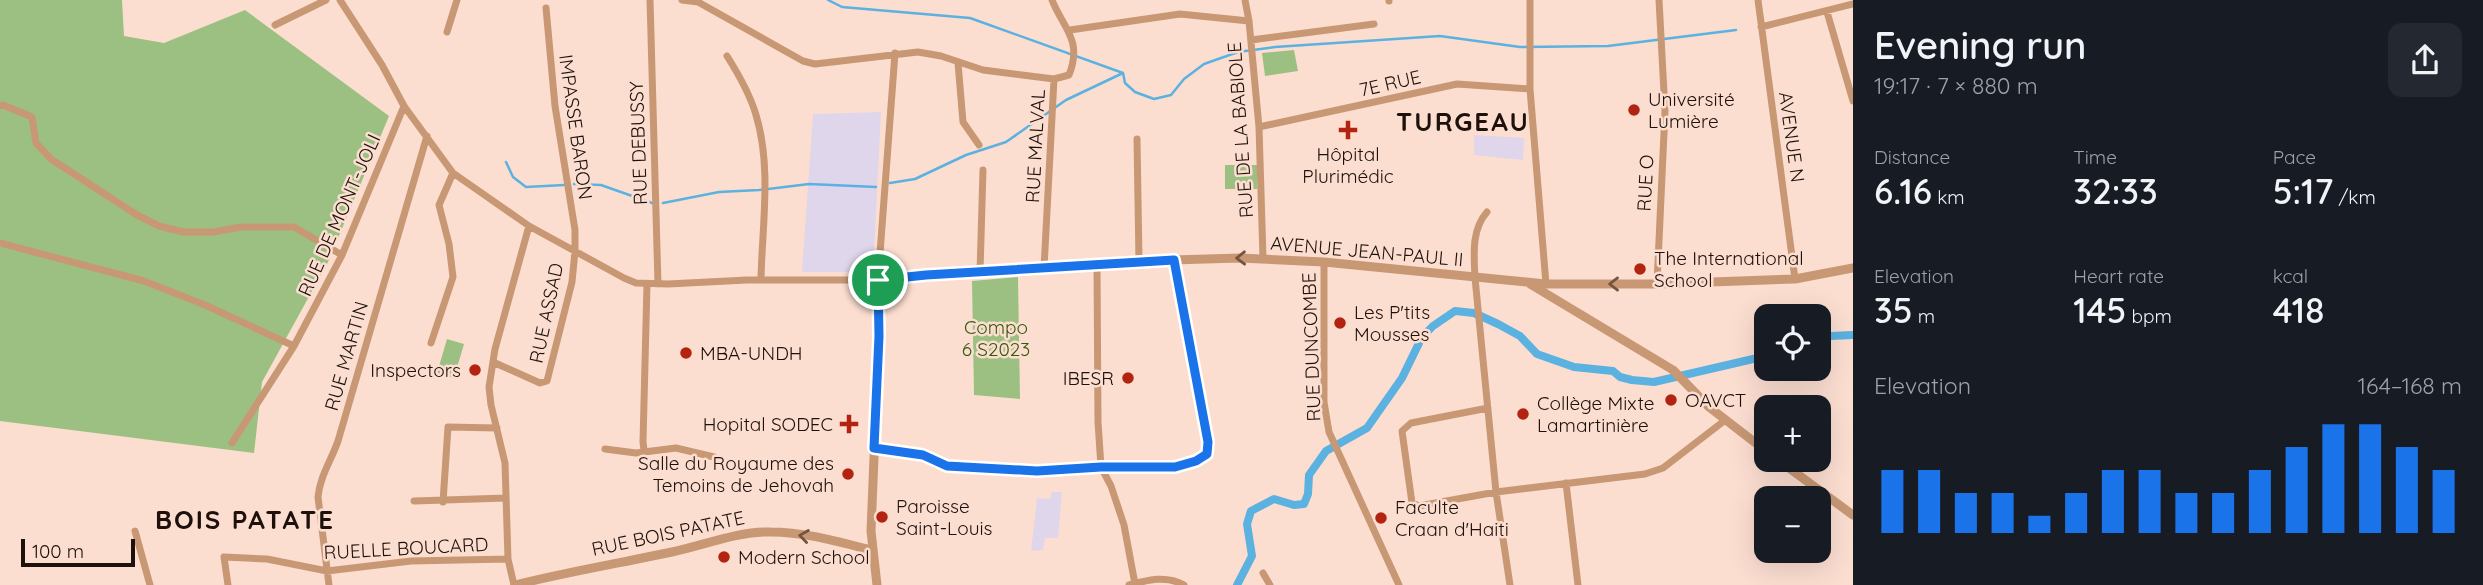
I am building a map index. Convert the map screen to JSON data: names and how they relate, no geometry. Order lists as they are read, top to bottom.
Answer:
{
  "streets": {
    "street": [
      "7E RUE",
      "IMPASSE BARON",
      "RUE DE LA BABIOLE",
      "AVENUE N",
      "RUE DEBUSSY",
      "RUE MALVAL",
      "RUE O",
      "RUE DE MONT-JOLI",
      "AVENUE JEAN-PAUL II",
      "RUE ASSAD",
      "RUE DUNCOMBE",
      "RUE MARTIN",
      "RUE BOIS PATATE",
      "RUELLE BOUCARD"
    ]
  },
  "crossings": [
    ["7E RUE", "RUE DE LA BABIOLE"],
    ["IMPASSE BARON", "RUE ASSAD"],
    ["RUE DE LA BABIOLE", "AVENUE JEAN-PAUL II"],
    ["RUE MALVAL", "AVENUE JEAN-PAUL II"],
    ["AVENUE JEAN-PAUL II", "RUE DUNCOMBE"],
    ["RUE MARTIN", "RUELLE BOUCARD"]
  ],
  "one_way": ["RUE BOIS PATATE"],
  "districts": ["TURGEAU", "BOIS PATATE"],
  "parks": ["Compo 6 S2023"],
  "places": {
    "other": [
      "Université Lumière",
      "The International School",
      "Les P'tits Mousses",
      "MBA-UNDH",
      "Inspectors",
      "IBESR",
      "OAVCT",
      "Collège Mixte Lamartinière",
      "Salle du Royaume des Temoins de Jehovah",
      "Paroisse Saint-Louis",
      "Faculte Craan d'Haiti",
      "Modern School"
    ],
    "health": ["Hôpital Plurimédic", "Hopital SODEC"]
  },
  "scale_bar": "100 m",
  "page": {
    "heading": ["Evening run", "19:17 · 7 × 880 m"],
    "stats": [
      ["Distance", "6.16 km"],
      ["Time", "32:33"],
      ["Pace", "5:17 /km"],
      ["Elevation", "35 m"],
      ["Heart rate", "145 bpm"],
      ["kcal", "418"]
    ],
    "map_buttons": ["+", "−"],
    "chart": ["Elevation", "164–168 m"],
    "scale": "100 m"
  }
}
